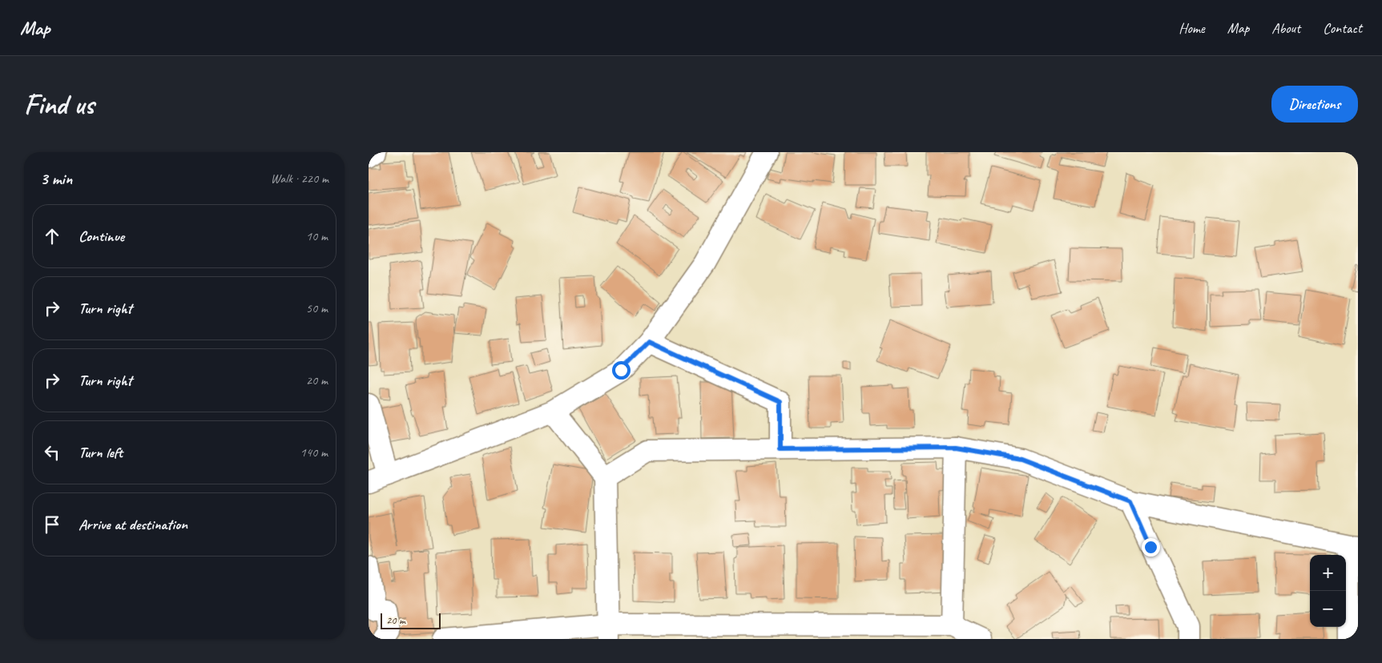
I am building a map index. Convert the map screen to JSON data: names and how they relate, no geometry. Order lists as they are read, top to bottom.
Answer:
{
  "scale_bar": "20 m",
  "page": {
    "header": "Map",
    "nav": [
      "Home",
      "Map",
      "About",
      "Contact"
    ],
    "buttons": "Directions",
    "title": "Find us",
    "heading": ["3 min", "Walk · 220 m"],
    "list": [
      ["Continue", "10 m"],
      ["Turn right", "50 m"],
      ["Turn right", "20 m"],
      ["Turn left", "140 m"],
      "Arrive at destination"
    ],
    "map_buttons": ["+", "−"],
    "scale": "20 m"
  }
}
